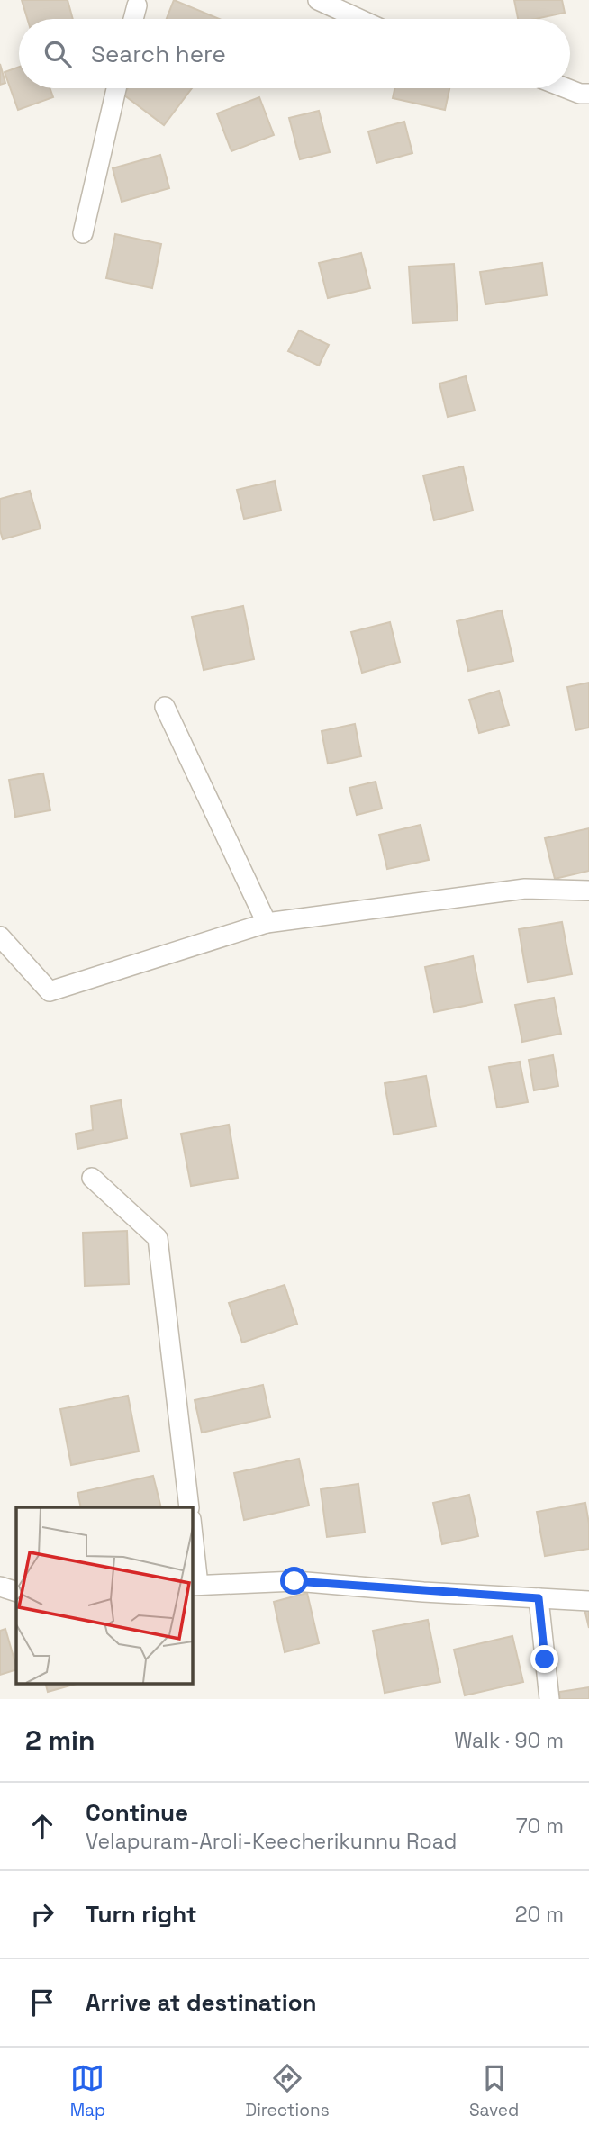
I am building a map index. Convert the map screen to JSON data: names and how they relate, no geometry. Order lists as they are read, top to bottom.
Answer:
{
  "page": {
    "search": "Search here",
    "heading": ["2 min", "Walk · 90 m"],
    "list": [
      ["Continue", "Velapuram-Aroli-Keecherikunnu Road", "70 m"],
      ["Turn right", "20 m"],
      "Arrive at destination"
    ],
    "nav": ["Map", "Directions", "Saved"]
  }
}
